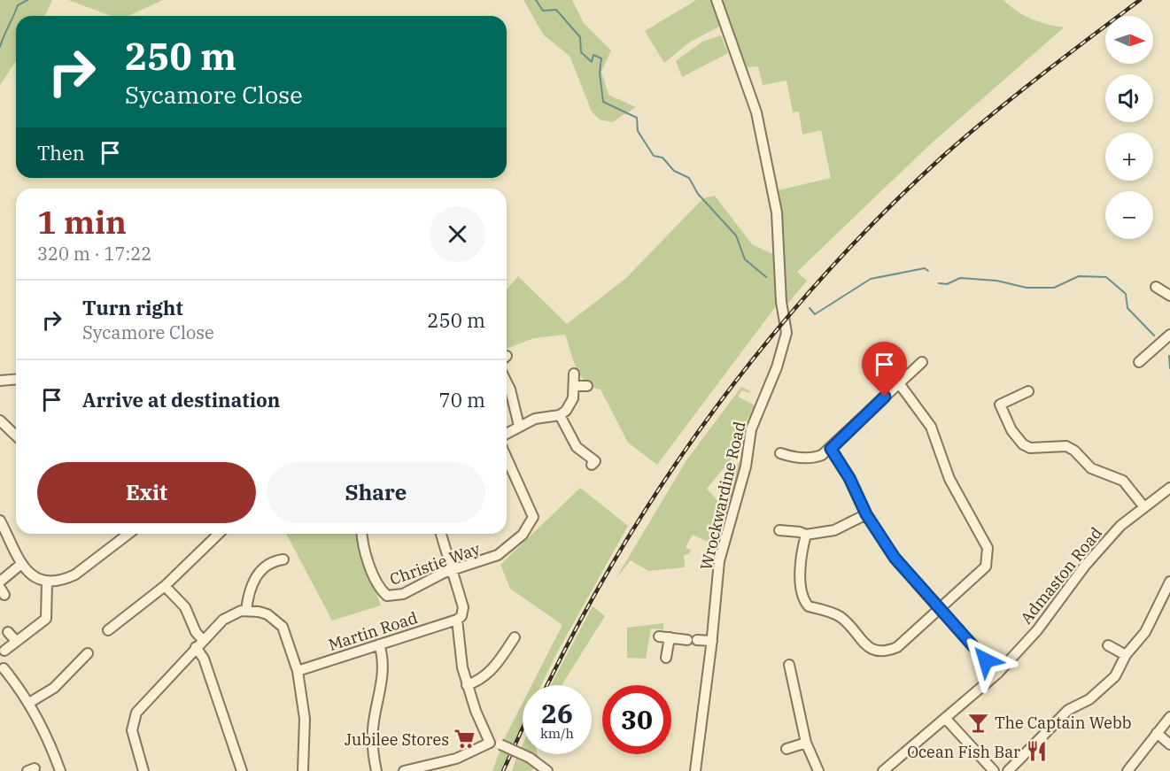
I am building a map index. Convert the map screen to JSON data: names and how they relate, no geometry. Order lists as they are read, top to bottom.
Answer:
{
  "streets": {
    "street": [
      "Wrockwardine Road",
      "Christie Way",
      "Admaston Road",
      "Martin Road"
    ]
  },
  "places": {
    "bar": ["The Captain Webb"],
    "supermarket": ["Jubilee Stores"],
    "restaurant": ["Ocean Fish Bar"]
  },
  "north": "right",
  "page": {
    "map_buttons": ["+", "−"],
    "turn": ["250 m", "Sycamore Close"],
    "then": "Then",
    "heading": ["1 min", "320 m · 17:22"],
    "list": [
      {
        "name": "Turn right",
        "note": "Sycamore Close",
        "value": "250 m"
      },
      {
        "name": "Arrive at destination",
        "value": "70 m"
      }
    ],
    "buttons": ["Exit", "Share"],
    "speed": "26 km/h",
    "limit": "30"
  }
}
